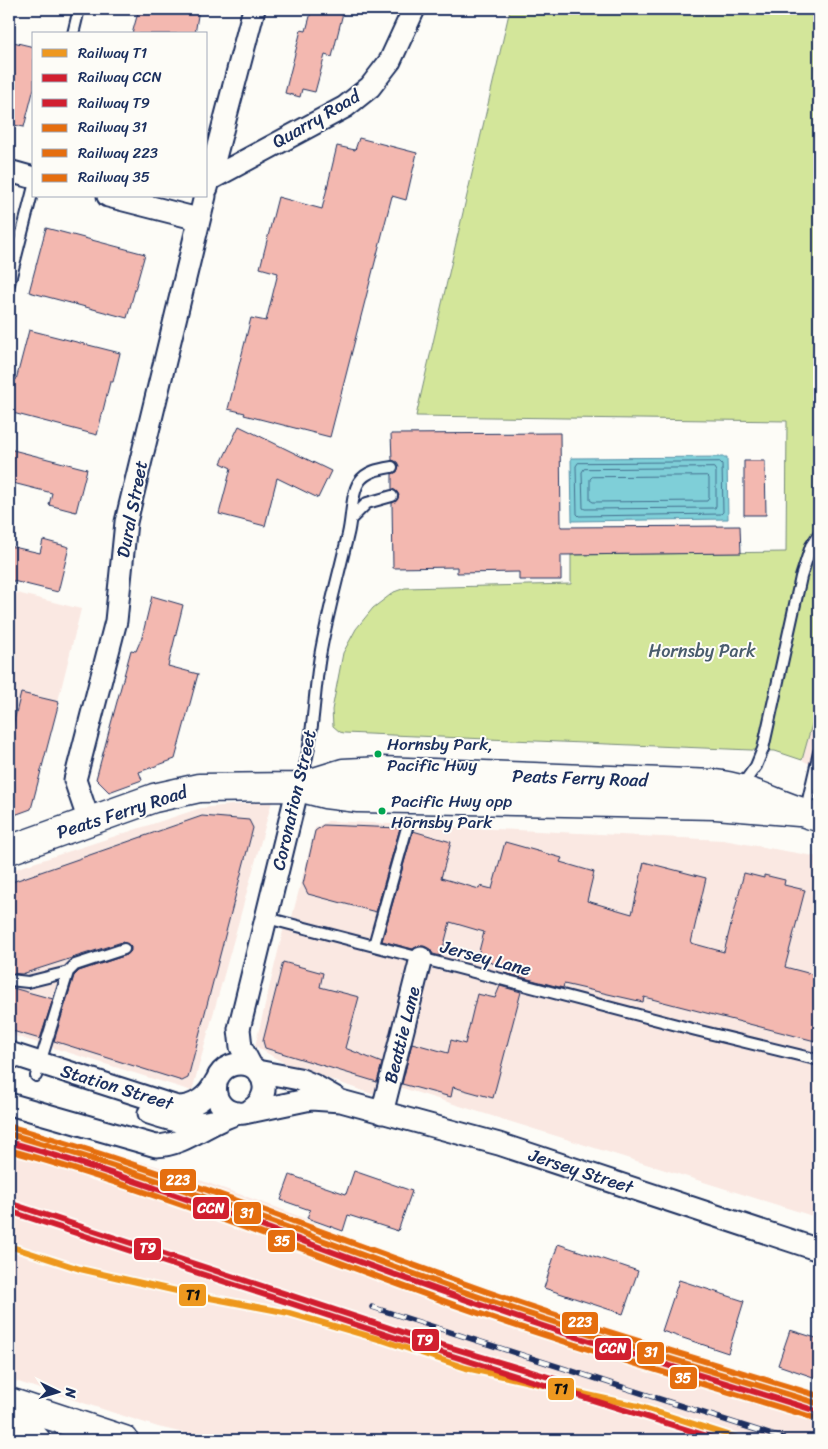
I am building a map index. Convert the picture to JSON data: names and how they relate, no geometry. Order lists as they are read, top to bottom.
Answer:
{
  "streets": {
    "main road": ["Peats Ferry Road"],
    "street": [
      "Quarry Road",
      "Dural Street",
      "Coronation Street",
      "Beattie Lane",
      "Station Street",
      "Jersey Street"
    ],
    "lane": ["Jersey Lane"]
  },
  "crossings": [
    ["Dural Street", "Peats Ferry Road"],
    ["Peats Ferry Road", "Coronation Street"],
    ["Coronation Street", "Jersey Lane"],
    ["Coronation Street", "Station Street"],
    ["Coronation Street", "Jersey Street"],
    ["Jersey Lane", "Beattie Lane"],
    ["Beattie Lane", "Jersey Street"],
    ["Station Street", "Jersey Street"]
  ],
  "parks": ["Hornsby Park"],
  "places": ["Hornsby Park, Pacific Hwy", "Pacific Hwy opp Hornsby Park"],
  "lines": [
    "rail line 223",
    "rail line 31",
    "rail line CCN",
    "rail line 35",
    "rail line T9",
    "rail line T1"
  ],
  "legend": [
    "Railway T1",
    "Railway CCN",
    "Railway T9",
    "Railway 31",
    "Railway 223",
    "Railway 35"
  ],
  "north": "right"
}
